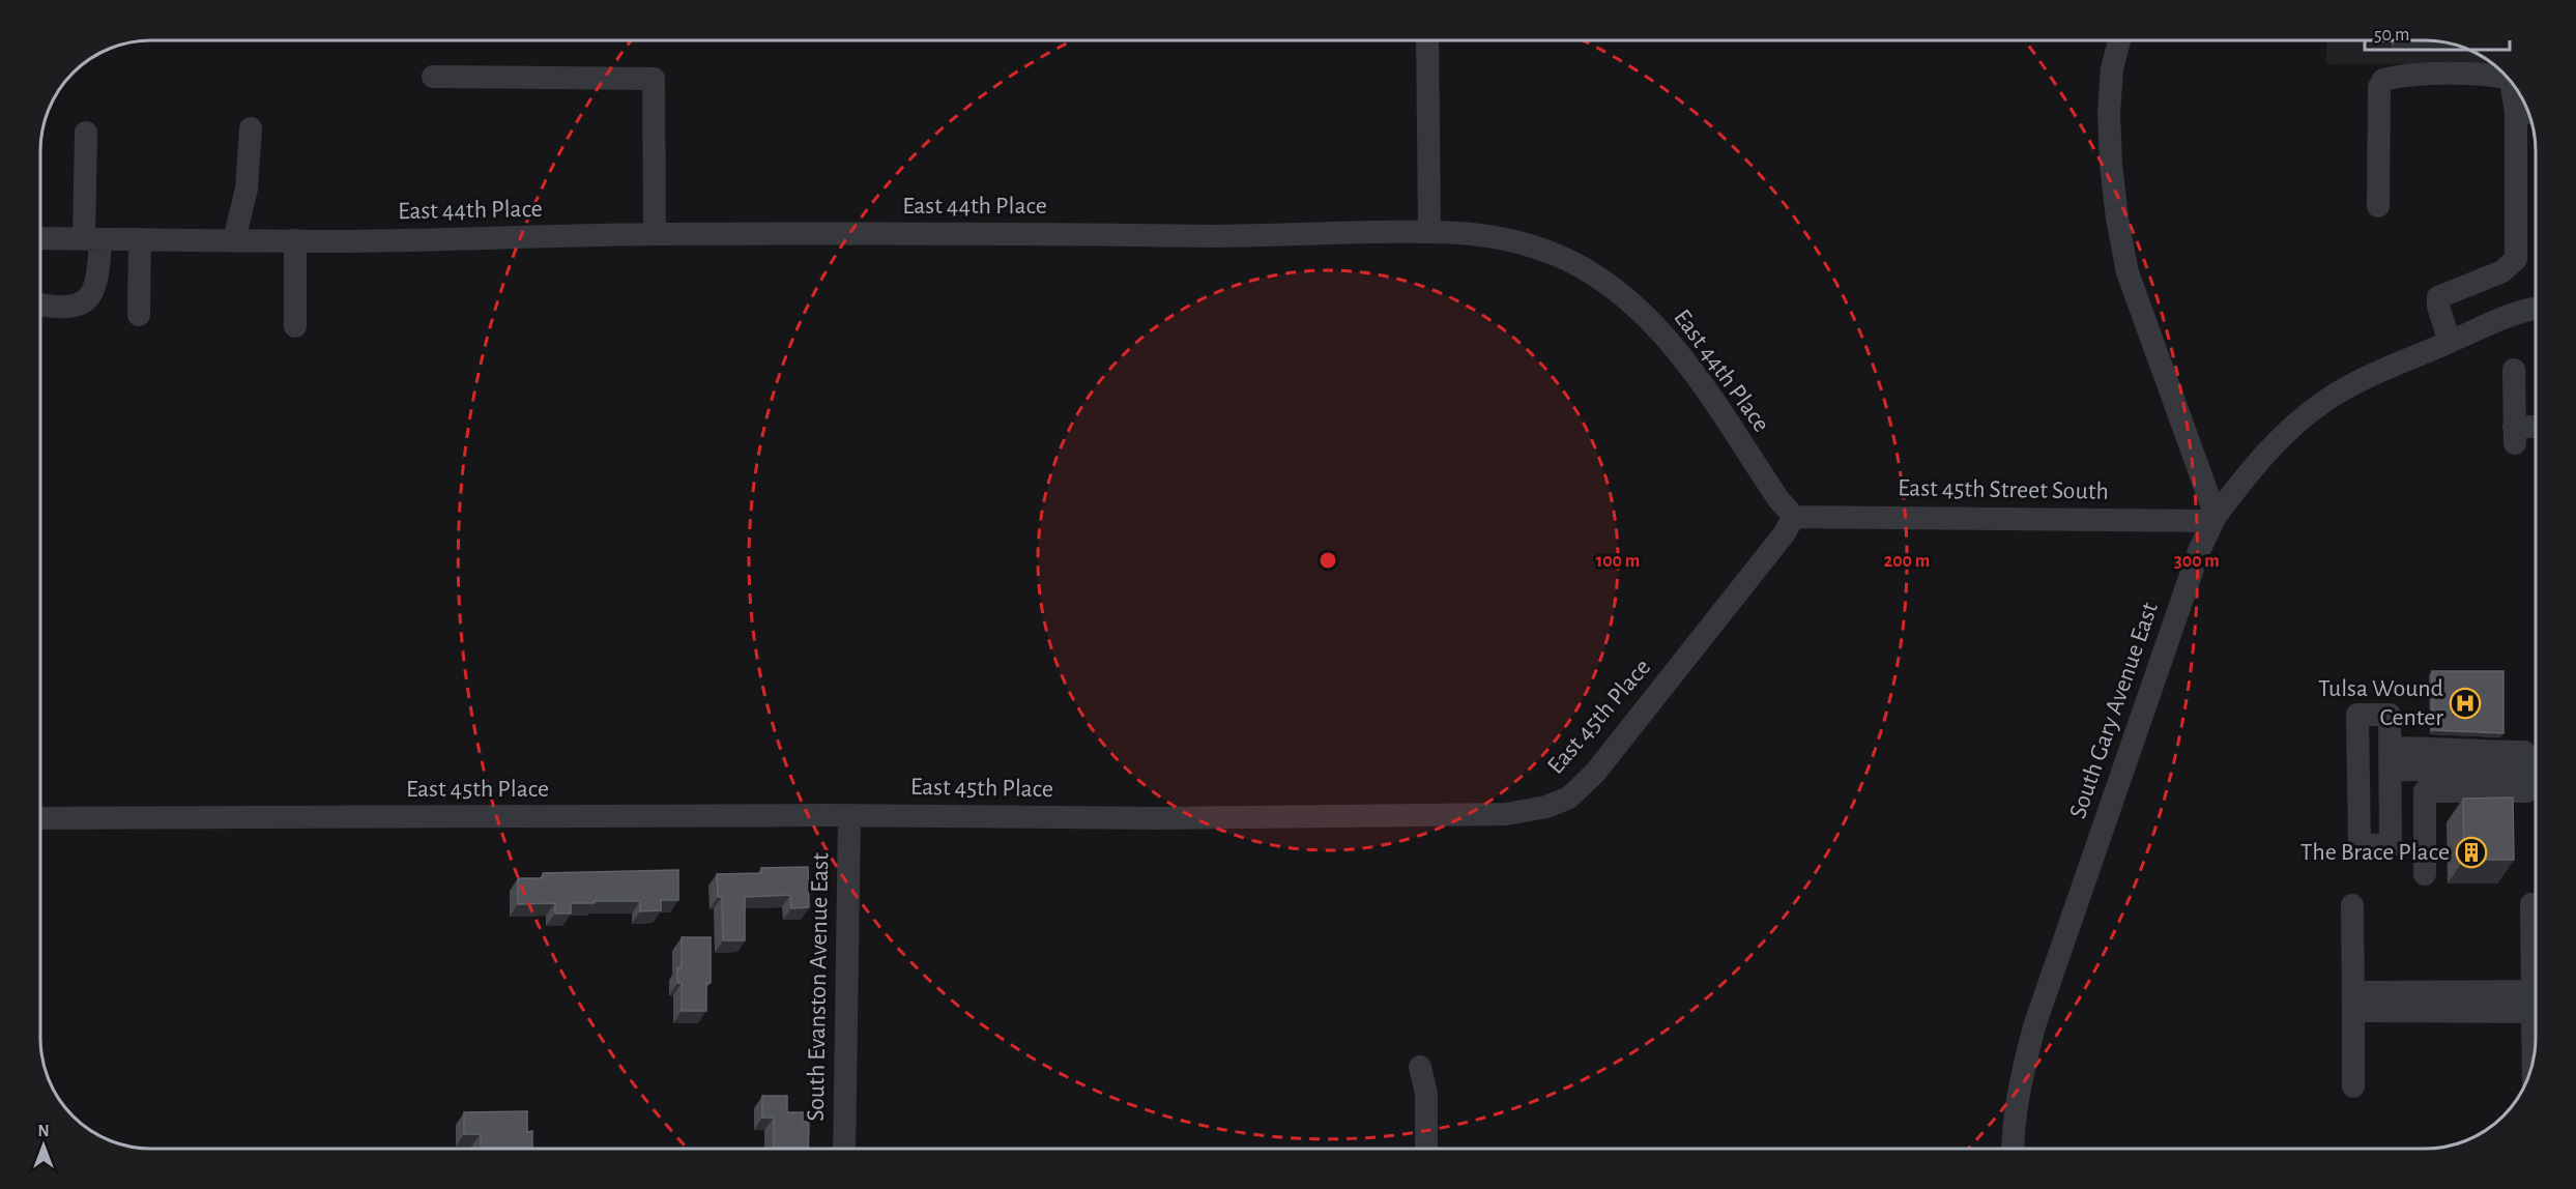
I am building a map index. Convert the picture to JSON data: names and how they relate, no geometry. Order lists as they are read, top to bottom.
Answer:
{
  "streets": {
    "street": [
      "East 44th Place",
      "East 45th Street South",
      "South Gary Avenue East",
      "East 45th Place",
      "South Evanston Avenue East"
    ]
  },
  "crossings": [
    ["East 44th Place", "East 45th Street South"],
    ["East 44th Place", "East 45th Place"],
    ["East 45th Street South", "South Gary Avenue East"],
    ["East 45th Street South", "East 45th Place"],
    ["East 45th Place", "South Evanston Avenue East"]
  ],
  "places": {
    "hospital": ["Tulsa Wound Center"],
    "building": ["The Brace Place"]
  },
  "scale_bar": "50 m",
  "north": "top",
  "rings": ["100 m", "200 m", "300 m"]
}
